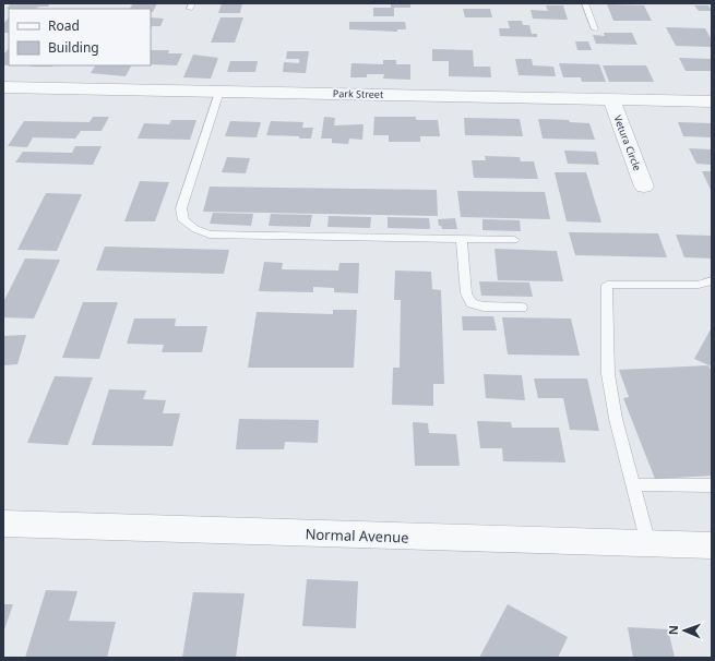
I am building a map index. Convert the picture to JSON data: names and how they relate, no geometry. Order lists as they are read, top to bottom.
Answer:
{
  "streets": {
    "street": ["Park Street", "Vetura Circle", "Normal Avenue"]
  },
  "crossings": [
    ["Park Street", "Vetura Circle"]
  ],
  "legend": ["Road", "Building"],
  "north": "left"
}
